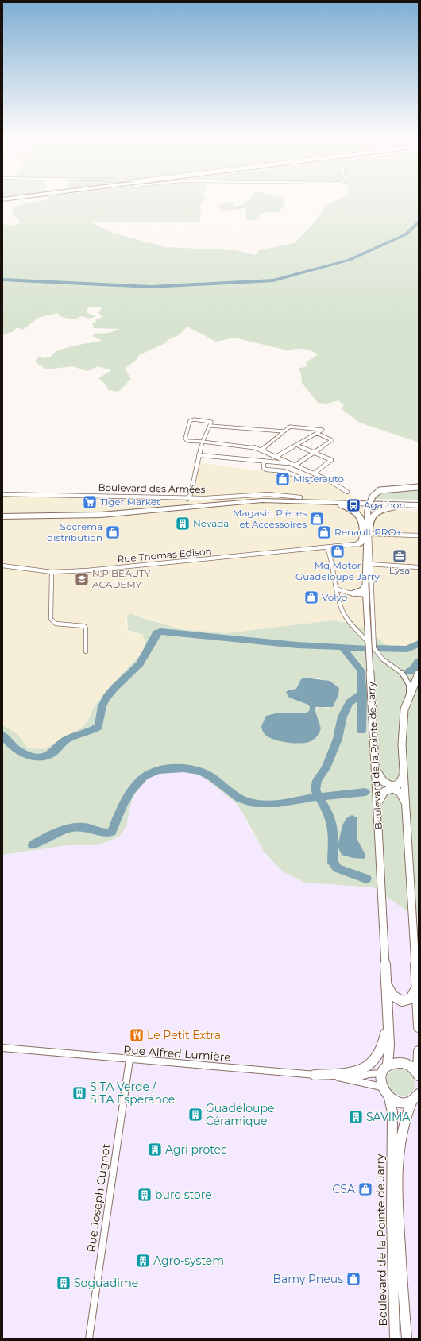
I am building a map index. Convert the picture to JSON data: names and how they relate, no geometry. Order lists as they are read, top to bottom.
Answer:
{
  "streets": {
    "main road": ["Boulevard de la Pointe de Jarry"],
    "street": [
      "Boulevard des Armées",
      "Rue Thomas Edison",
      "Rue Alfred Lumière",
      "Rue Joseph Cugnot"
    ]
  },
  "crossings": [
    ["Rue Alfred Lumière", "Rue Joseph Cugnot"]
  ],
  "places": {
    "shop": [
      "Misterauto",
      "Magasin Pièces et Accessoires",
      "Socrema distribution",
      "Renault PRO+",
      "Mg Motor Guadeloupe Jarry",
      "Volvo",
      "CSA",
      "Bamy Pneus"
    ],
    "supermarket": ["Tiger Market"],
    "bus stop": ["Agathon"],
    "building": [
      "Nevada",
      "SITA Verde / SITA Esperance",
      "Guadeloupe Céramique",
      "SAVIMA",
      "Agri protec",
      "buro store",
      "Agro-system",
      "Soguadime"
    ],
    "office": ["Lysa"],
    "school or university": ["N.P BEAUTY ACADEMY"],
    "restaurant": ["Le Petit Extra"]
  }
}
